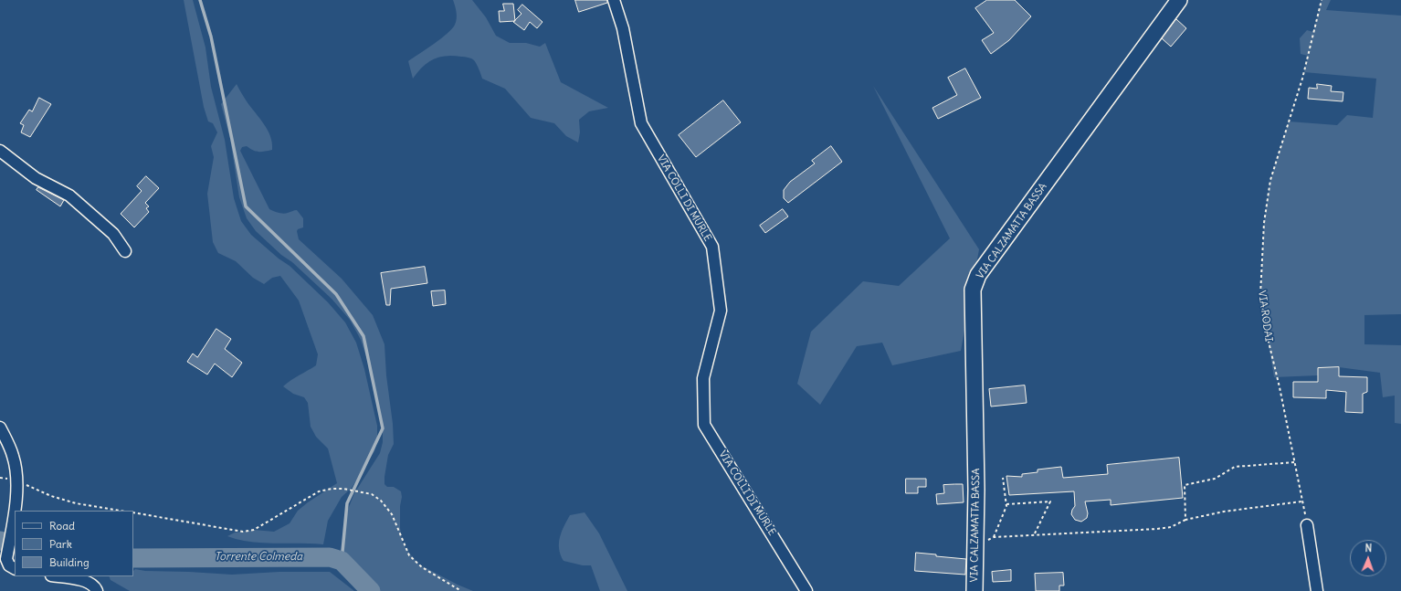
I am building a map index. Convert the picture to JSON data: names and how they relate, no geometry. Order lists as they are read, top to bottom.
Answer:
{
  "streets": {
    "street": ["VIA COLLI DI MURLE", "VIA CALZAMATTA BASSA"],
    "path": ["VIA RODAI"]
  },
  "water": ["Torrente Colmeda"],
  "legend": ["Road", "Park", "Building"],
  "north": "top"
}
